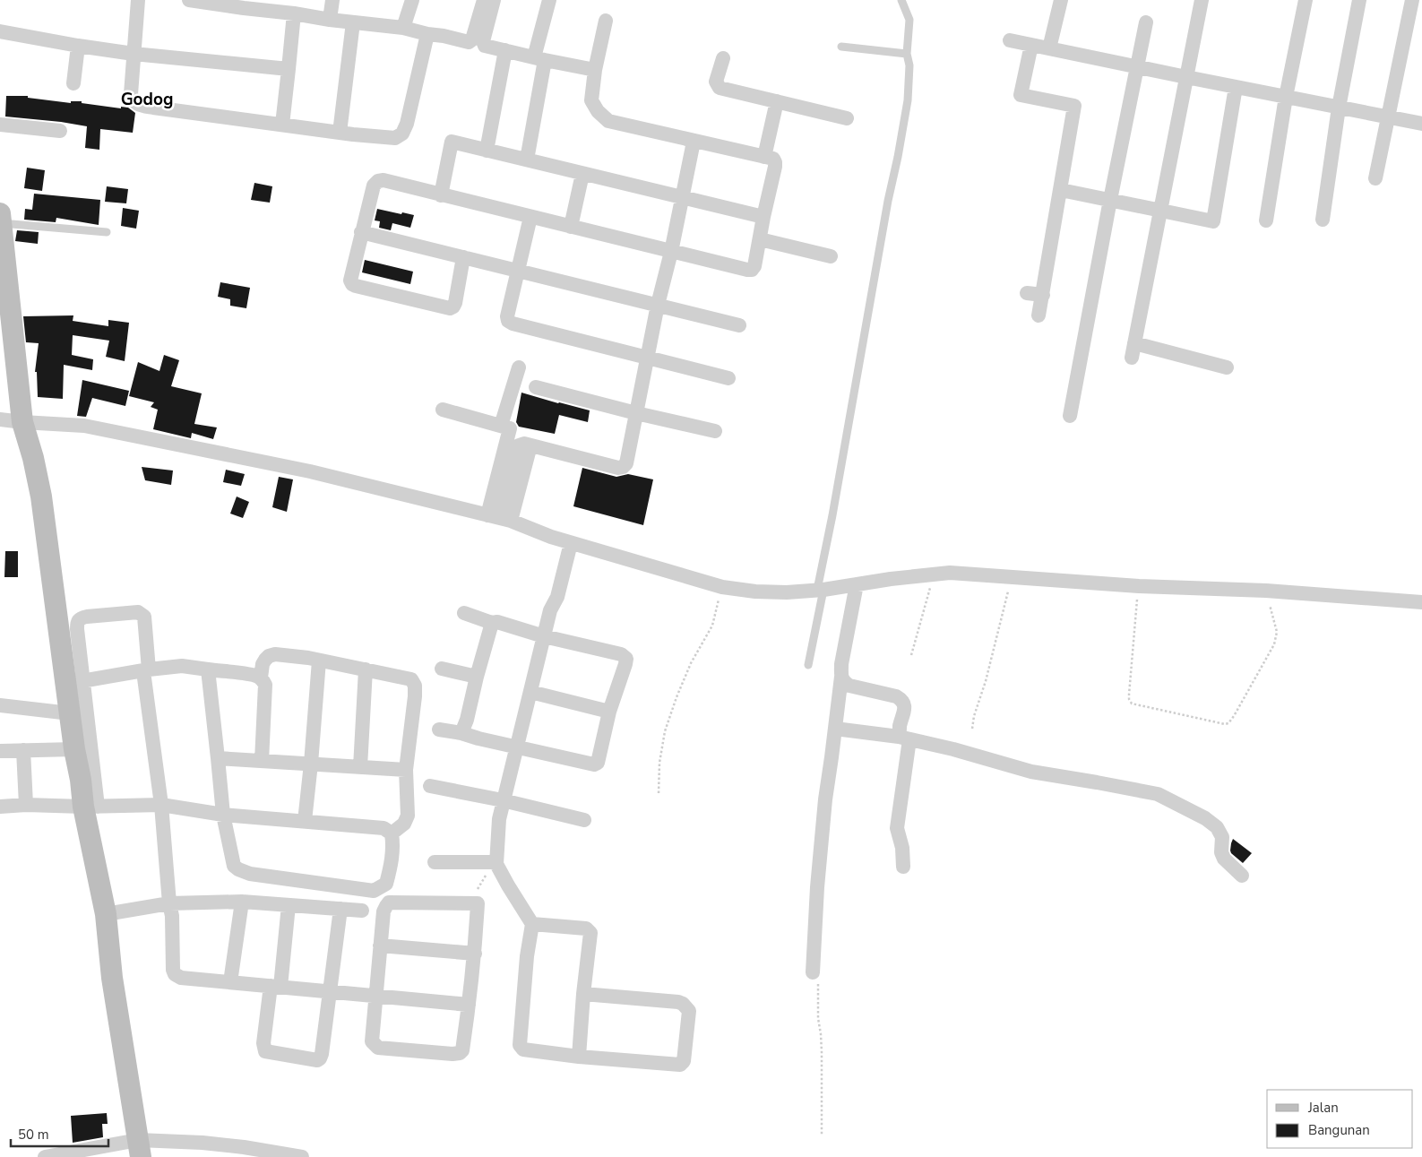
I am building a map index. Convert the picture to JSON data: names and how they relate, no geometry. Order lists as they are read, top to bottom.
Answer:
{
  "districts": ["Godog"],
  "legend": ["Jalan", "Bangunan"],
  "scale_bar": "50 m"
}
